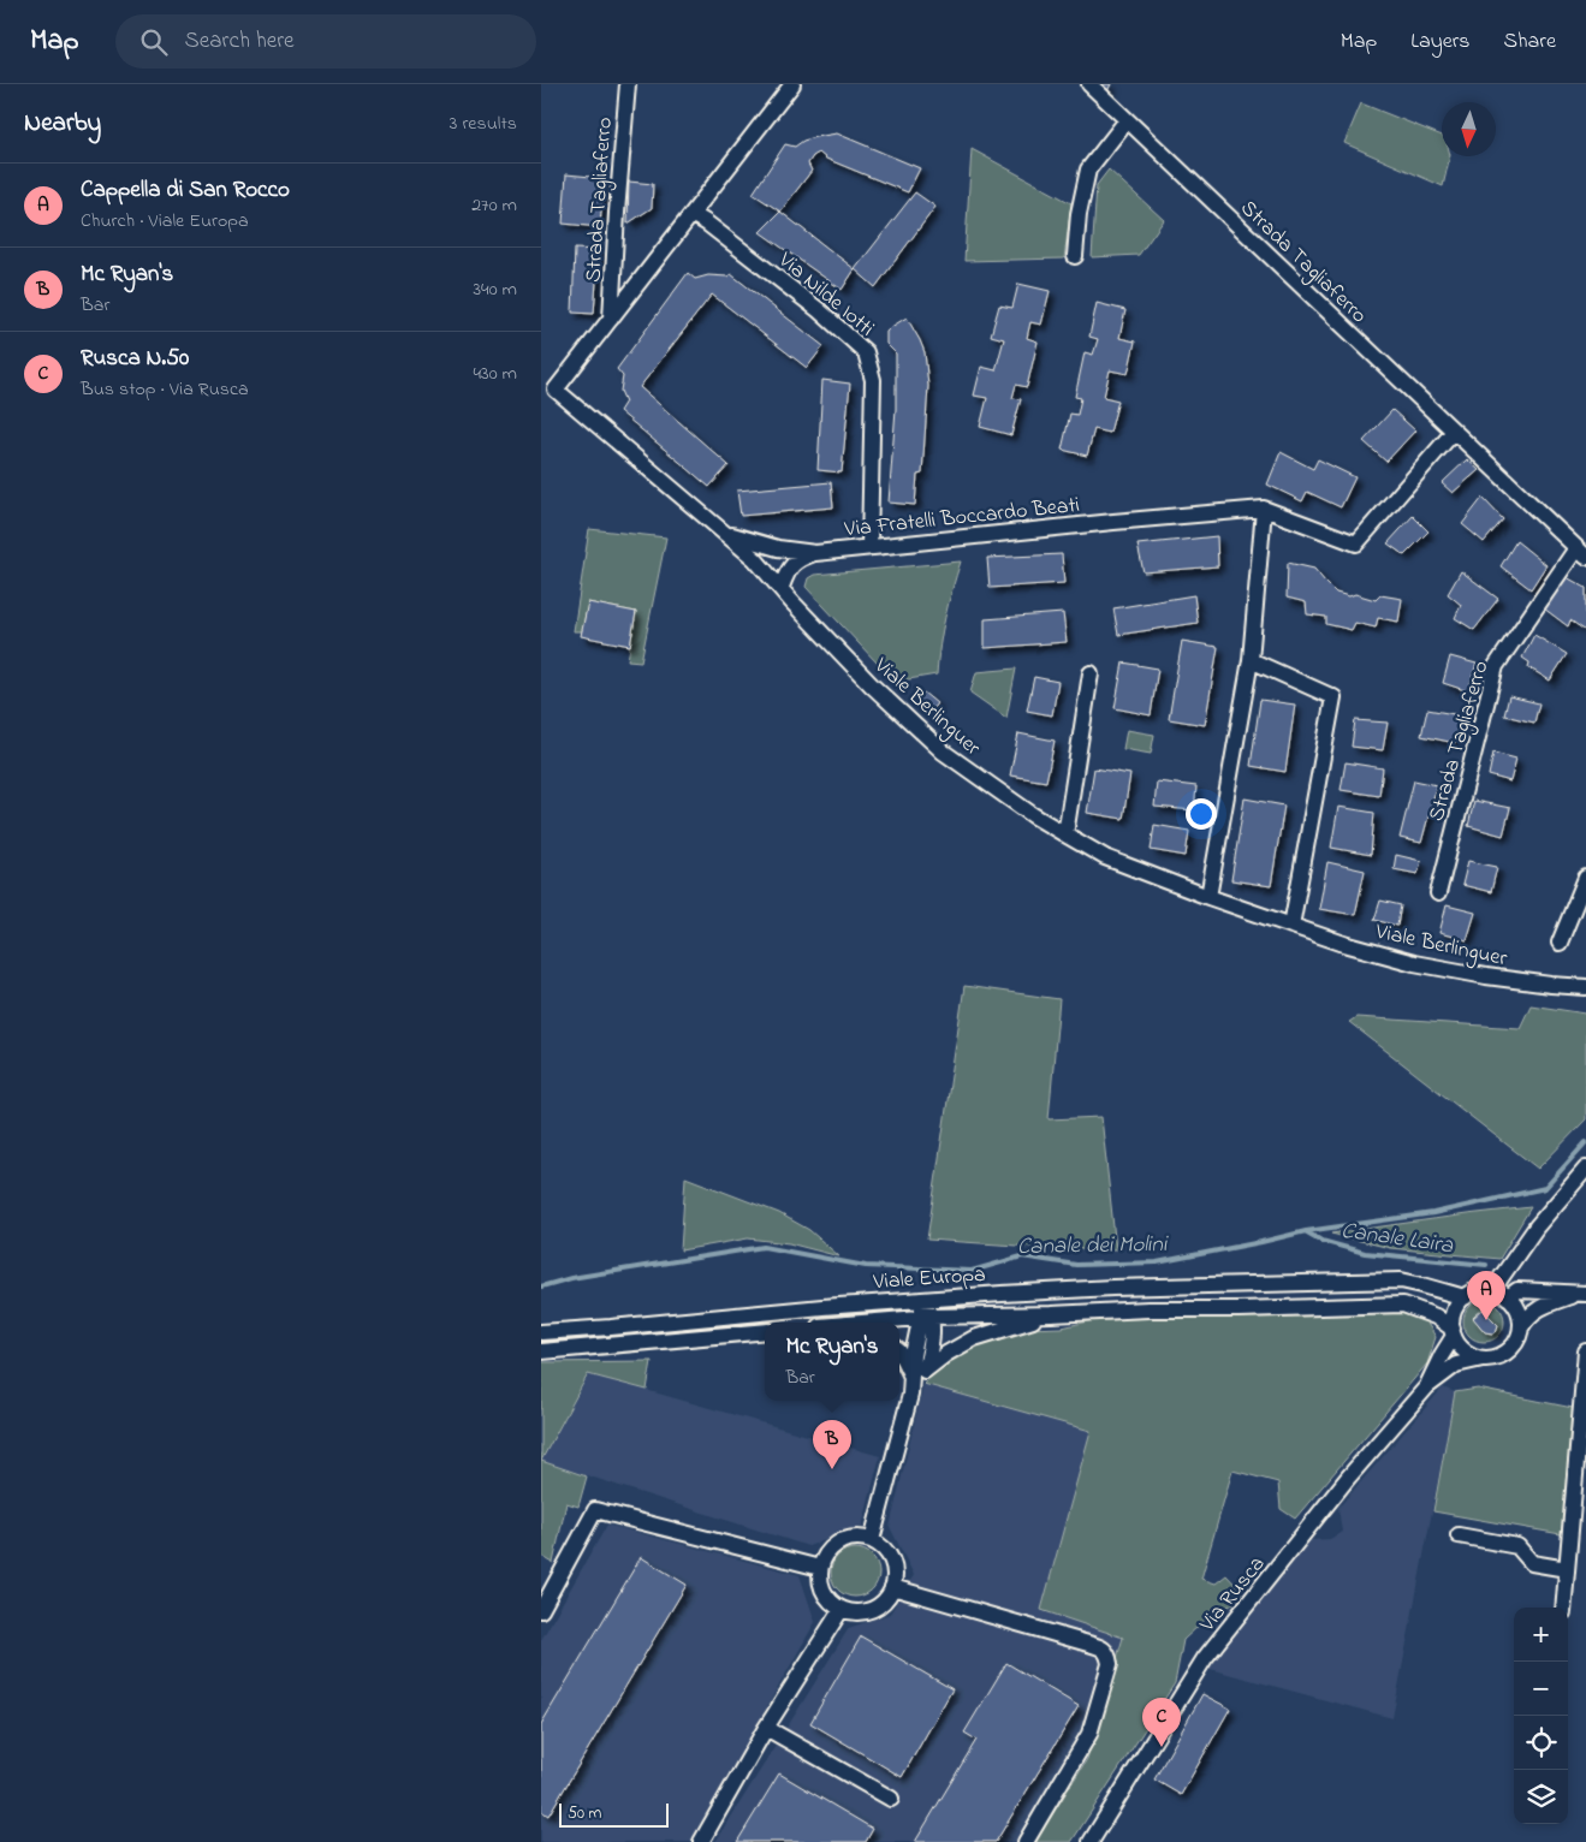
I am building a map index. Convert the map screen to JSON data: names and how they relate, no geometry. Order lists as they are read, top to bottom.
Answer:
{
  "streets": {
    "street": [
      "Strada Tagliaferro",
      "Via Nilde Iotti",
      "Via Fratelli Boccardo Beati",
      "Viale Berlinguer",
      "Viale Europa",
      "Via Rusca"
    ]
  },
  "crossings": [
    ["Via Nilde Iotti", "Via Fratelli Boccardo Beati"],
    ["Via Fratelli Boccardo Beati", "Viale Berlinguer"],
    ["Viale Europa", "Via Rusca"]
  ],
  "water": ["Canale Laira", "Canale dei Molini"],
  "scale_bar": "50 m",
  "north": "bottom",
  "page": {
    "header": "Map",
    "search": "Search here",
    "nav": ["Map", "Layers", "Share"],
    "heading": ["Nearby", "3 results"],
    "list": [
      {
        "mark": "A",
        "name": "Cappella di San Rocco",
        "note": "Church · Viale Europa",
        "value": "270 m"
      },
      {
        "mark": "B",
        "name": "Mc Ryan's",
        "note": "Bar",
        "value": "340 m"
      },
      {
        "mark": "C",
        "name": "Rusca N.50",
        "note": "Bus stop · Via Rusca",
        "value": "430 m"
      }
    ],
    "pins": ["A", "B", "C"],
    "popup": ["Mc Ryan's", "Bar"],
    "map_buttons": ["+", "−"],
    "scale": "50 m"
  }
}
